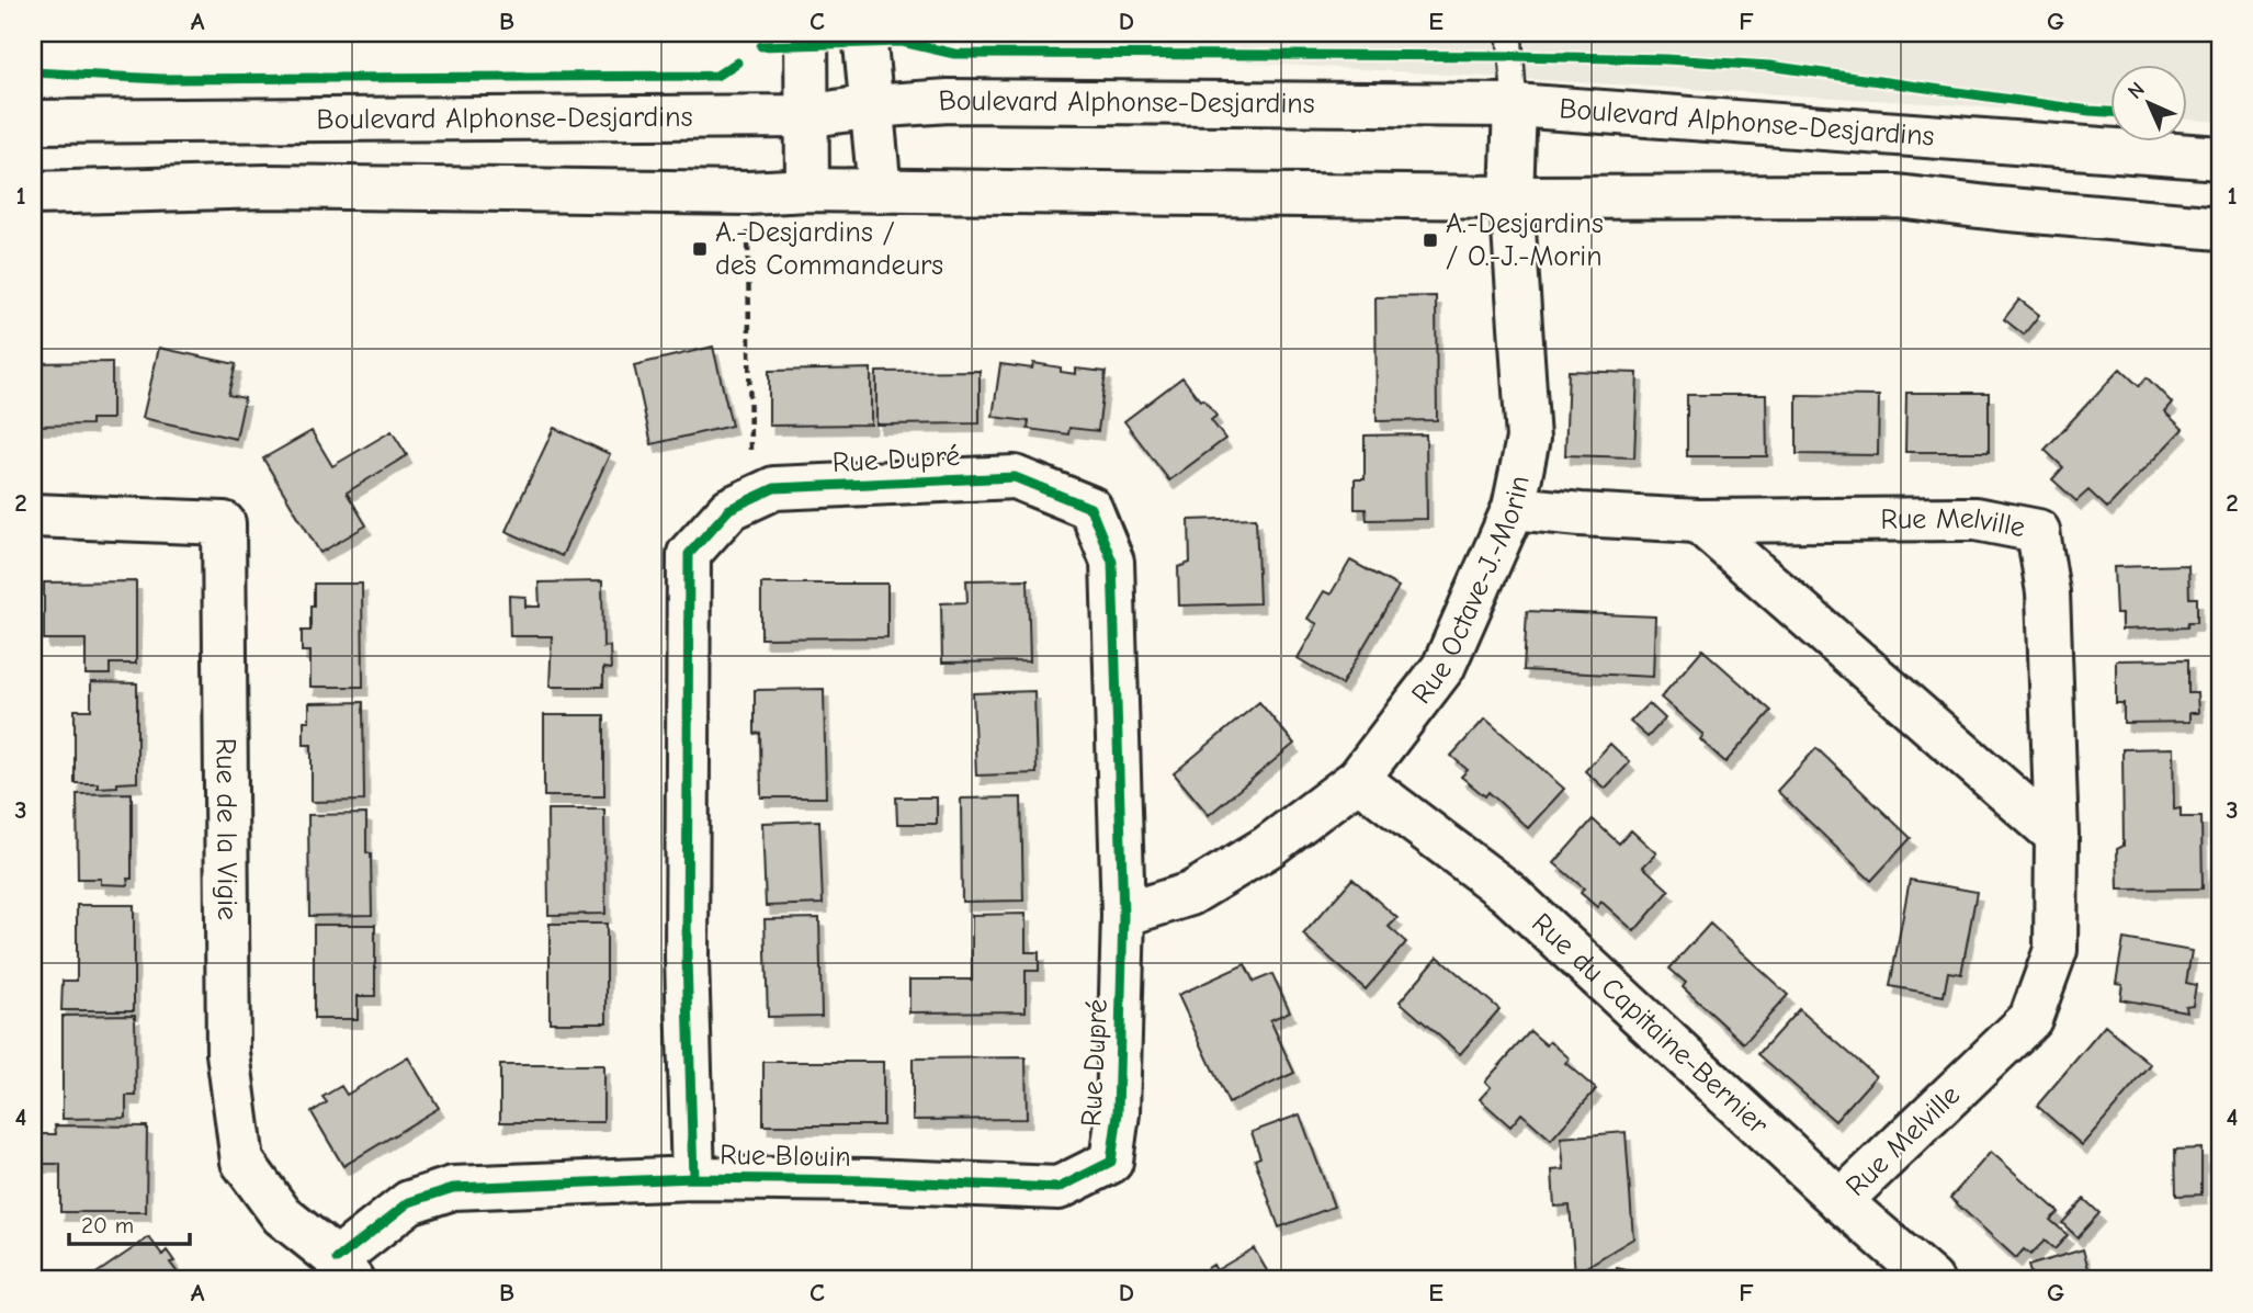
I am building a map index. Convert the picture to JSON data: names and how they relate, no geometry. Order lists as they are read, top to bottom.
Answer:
{
  "streets": {
    "street": [
      "Boulevard Alphonse-Desjardins",
      "Rue Dupré",
      "Rue Melville",
      "Rue Octave-J.-Morin",
      "Rue de la Vigie",
      "Rue du Capitaine-Bernier",
      "Rue Blouin"
    ]
  },
  "crossings": [
    ["Boulevard Alphonse-Desjardins", "Rue Octave-J.-Morin"],
    ["Rue Dupré", "Rue Octave-J.-Morin"],
    ["Rue Dupré", "Rue Blouin"],
    ["Rue Melville", "Rue Octave-J.-Morin"],
    ["Rue Melville", "Rue du Capitaine-Bernier"],
    ["Rue Octave-J.-Morin", "Rue du Capitaine-Bernier"],
    ["Rue de la Vigie", "Rue Blouin"]
  ],
  "places": {
    "transit": ["A.-Desjardins / O.-J.-Morin", "A.-Desjardins / des Commandeurs"]
  },
  "scale_bar": "20 m",
  "north": "top left",
  "grid": {
    "columns": [
      "A",
      "B",
      "C",
      "D",
      "E",
      "F",
      "G"
    ],
    "rows": [
      "1",
      "2",
      "3",
      "4"
    ]
  }
}
